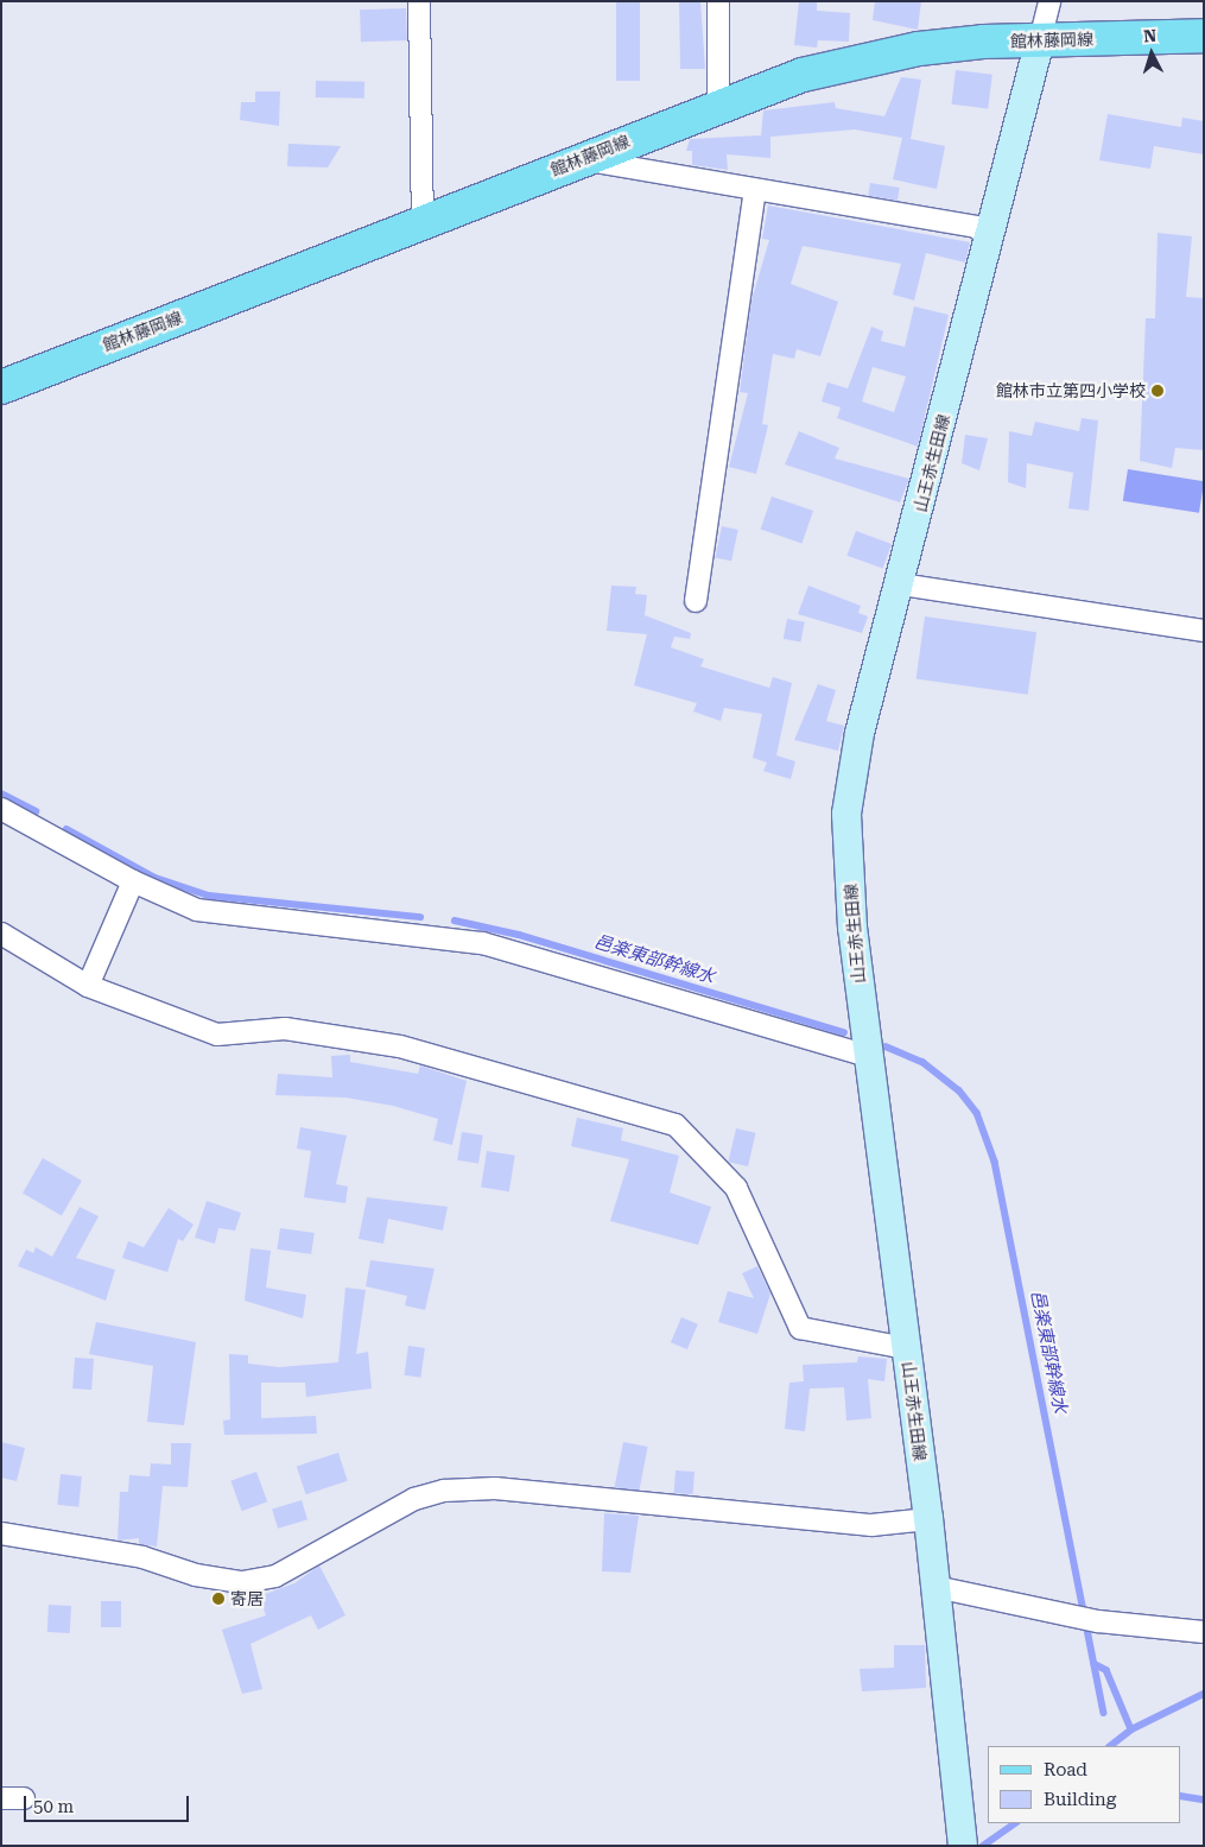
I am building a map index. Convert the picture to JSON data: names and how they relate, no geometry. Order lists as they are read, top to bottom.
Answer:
{
  "streets": {
    "main road": ["館林藤岡線", "山王赤生田線"]
  },
  "crossings": [
    ["館林藤岡線", "山王赤生田線"]
  ],
  "water": ["邑楽東部幹線水"],
  "places": ["館林市立第四小学校", "寄居"],
  "legend": ["Road", "Building"],
  "scale_bar": "50 m",
  "north": "top"
}
